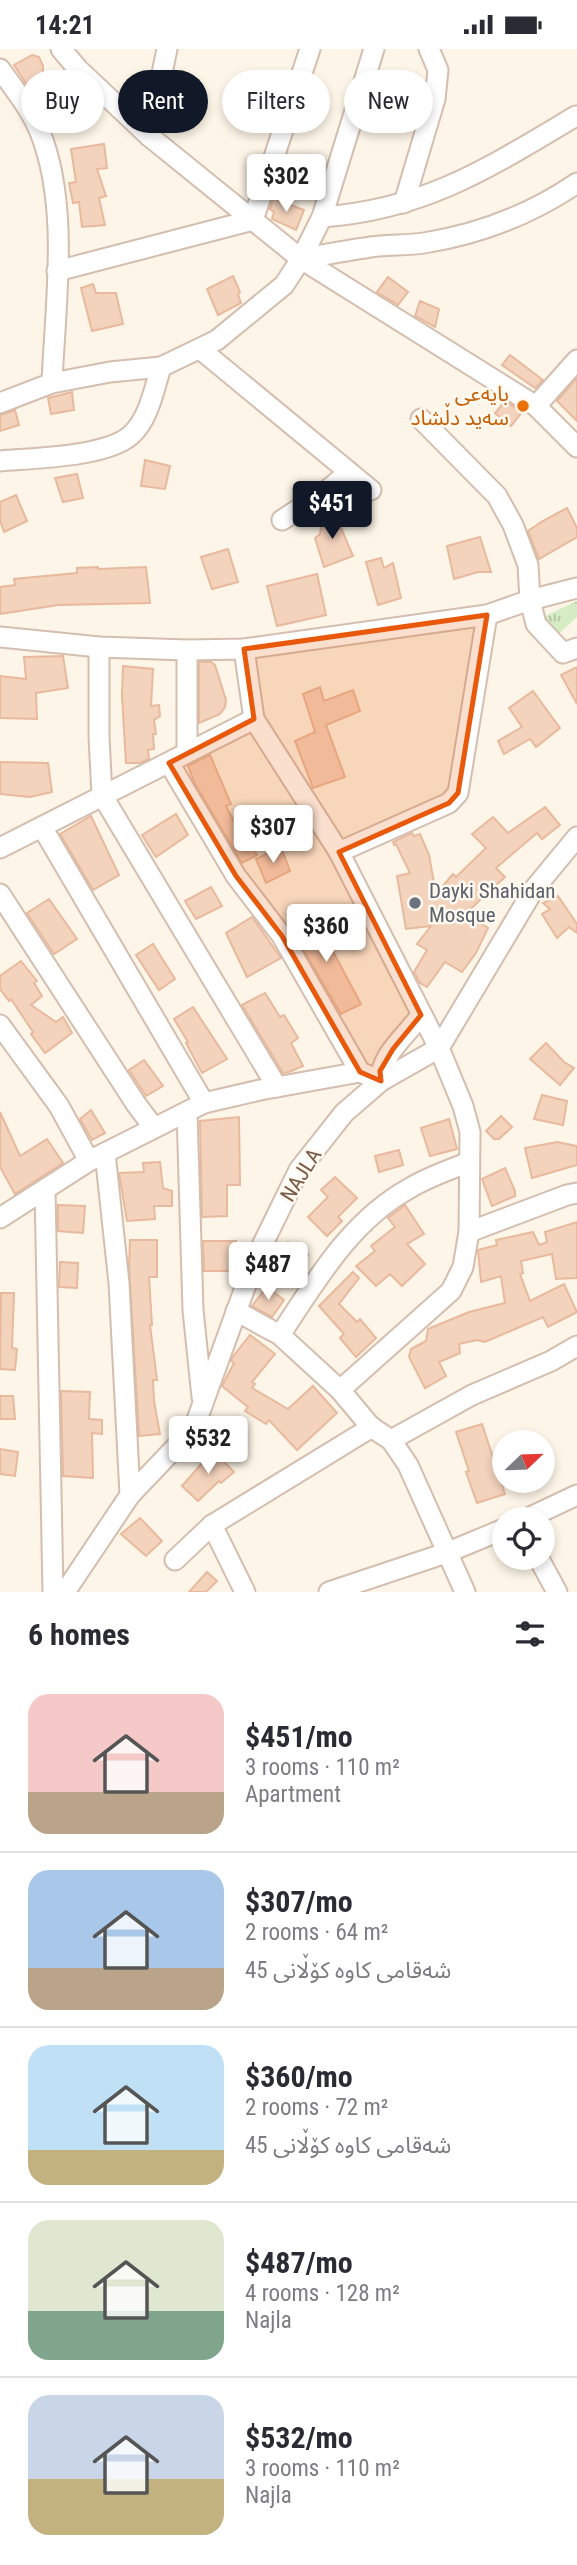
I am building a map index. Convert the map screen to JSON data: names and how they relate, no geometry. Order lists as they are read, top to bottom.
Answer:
{
  "streets": {
    "street": ["NAJLA"]
  },
  "places": ["بایەعی سەید دڵشاد", "Dayki Shahidan Mosque"],
  "north": "top right",
  "page": {
    "status": "14:21",
    "chip": [
      "Buy",
      "Rent",
      "Filters",
      "New"
    ],
    "price": [
      "$302",
      "$451",
      "$307",
      "$360",
      "$487",
      "$532"
    ],
    "heading": "6 homes",
    "list": [
      {
        "name": "$451/mo",
        "note": "3 rooms · 110 m² · Apartment"
      },
      {
        "name": "$307/mo",
        "note": "2 rooms · 64 m² · شەقامی کاوە کۆڵانی 45"
      },
      {
        "name": "$360/mo",
        "note": "2 rooms · 72 m² · شەقامی کاوە کۆڵانی 45"
      },
      {
        "name": "$487/mo",
        "note": "4 rooms · 128 m² · Najla"
      },
      {
        "name": "$532/mo",
        "note": "3 rooms · 110 m² · Najla"
      }
    ]
  }
}
